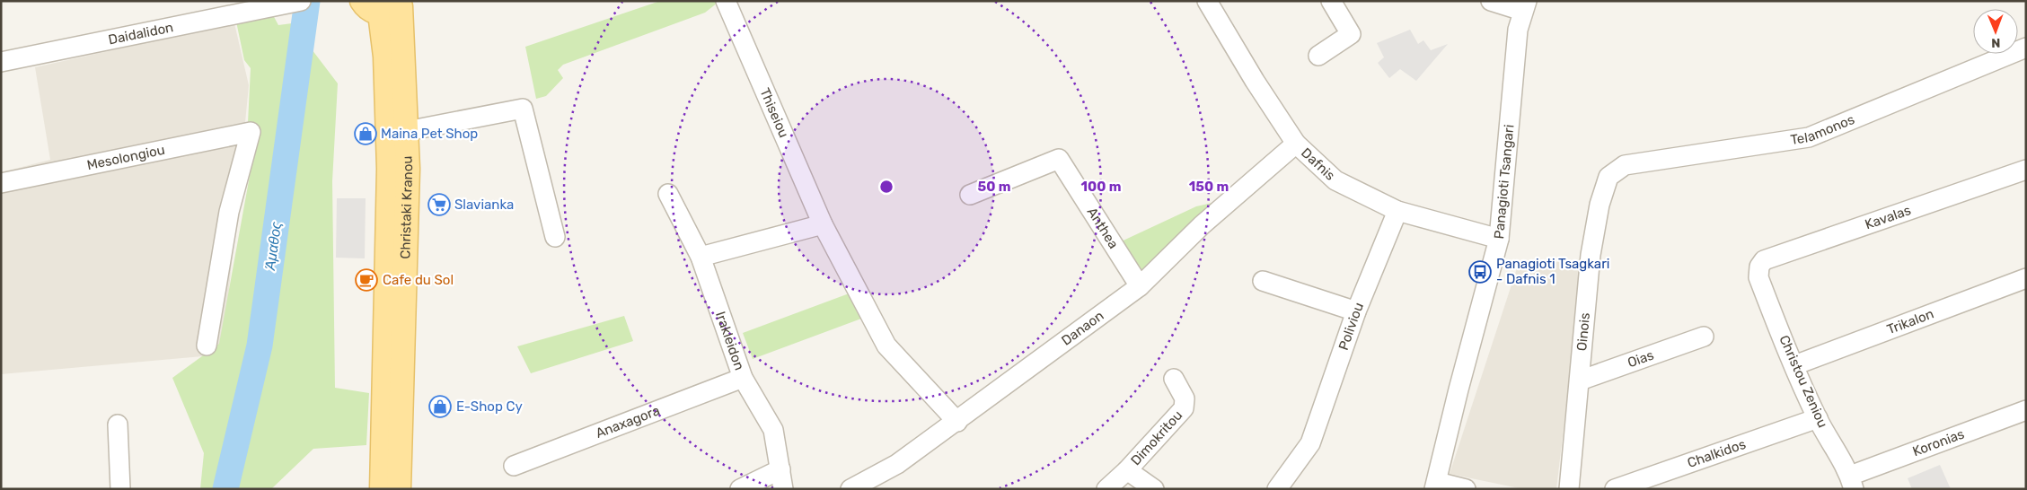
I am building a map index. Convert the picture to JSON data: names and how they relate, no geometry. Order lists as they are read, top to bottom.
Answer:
{
  "streets": {
    "main road": ["Christaki Kranou"],
    "street": [
      "Daidalidon",
      "Thiseiou",
      "Telamonos",
      "Mesolongiou",
      "Dafnis",
      "Panagioti Tsangari",
      "Kavalas",
      "Anthea",
      "Trikalon",
      "Poliviou",
      "Danaon",
      "Oinois",
      "Irakleidon",
      "Oias",
      "Christou Zeniou",
      "Anaxagora",
      "Dimokritou",
      "Koronias",
      "Chalkidos"
    ]
  },
  "crossings": [
    ["Thiseiou", "Danaon"],
    ["Telamonos", "Oinois"],
    ["Dafnis", "Panagioti Tsangari"],
    ["Dafnis", "Poliviou"],
    ["Dafnis", "Danaon"],
    ["Kavalas", "Christou Zeniou"],
    ["Anthea", "Danaon"],
    ["Trikalon", "Christou Zeniou"],
    ["Oinois", "Oias"],
    ["Irakleidon", "Anaxagora"],
    ["Christou Zeniou", "Koronias"],
    ["Christou Zeniou", "Chalkidos"]
  ],
  "water": ["Άμαθος"],
  "places": {
    "shop": ["Maina Pet Shop", "E-Shop Cy"],
    "supermarket": ["Slavianka"],
    "bus stop": ["Panagioti Tsagkari - Dafnis 1"],
    "cafe": ["Cafe du Sol"]
  },
  "north": "bottom",
  "rings": ["50 m", "100 m", "150 m"]
}
